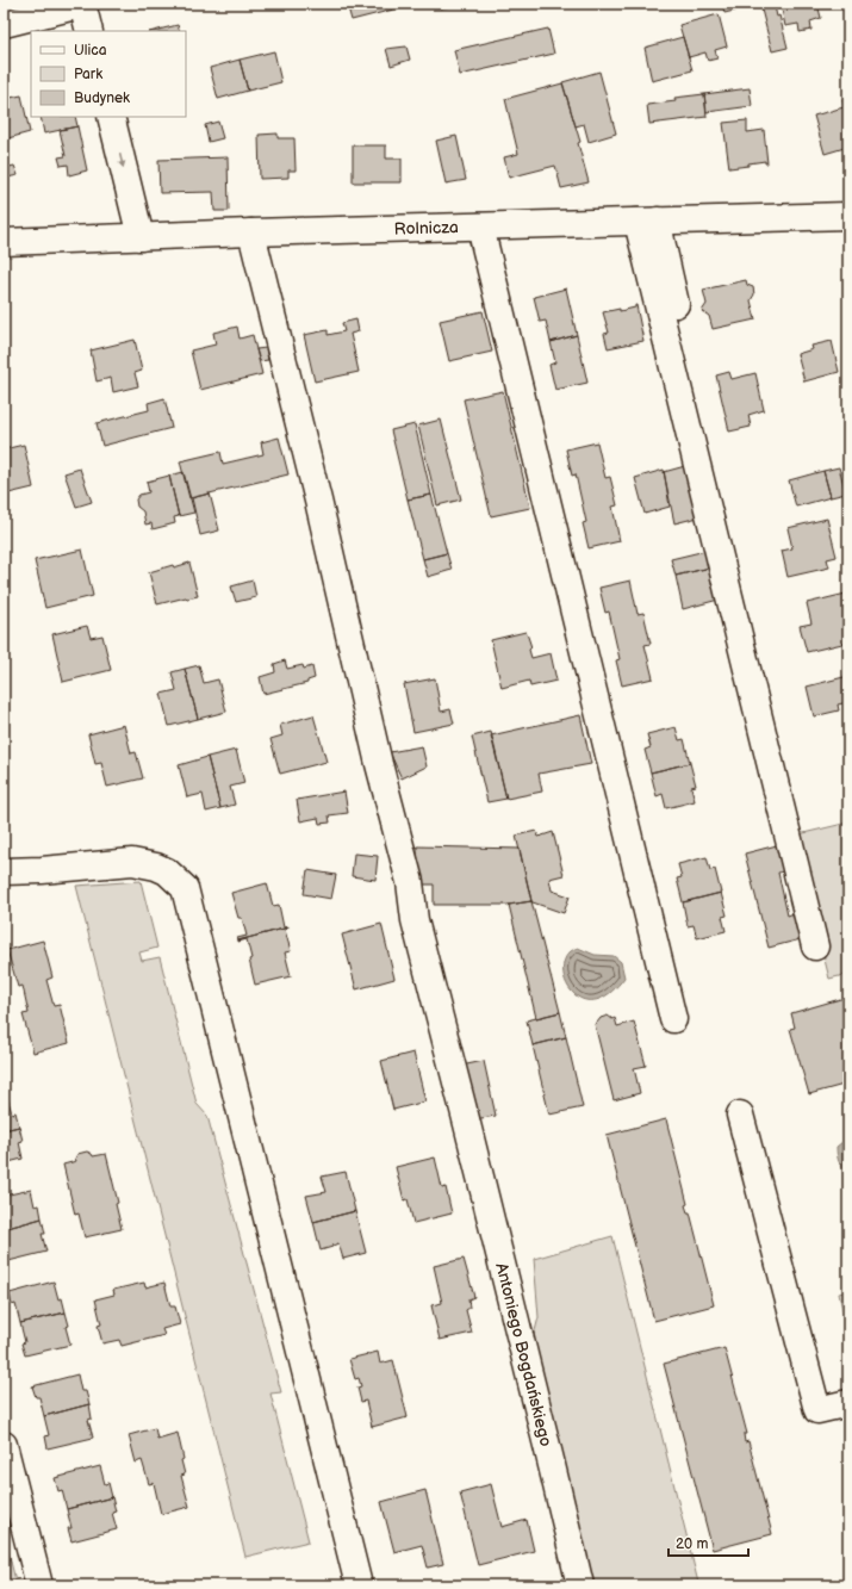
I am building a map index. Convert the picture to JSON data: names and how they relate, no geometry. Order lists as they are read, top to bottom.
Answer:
{
  "streets": {
    "street": ["Rolnicza", "Antoniego Bogdańskiego"]
  },
  "crossings": [
    ["Rolnicza", "Antoniego Bogdańskiego"]
  ],
  "legend": ["Ulica", "Park", "Budynek"],
  "scale_bar": "20 m"
}
